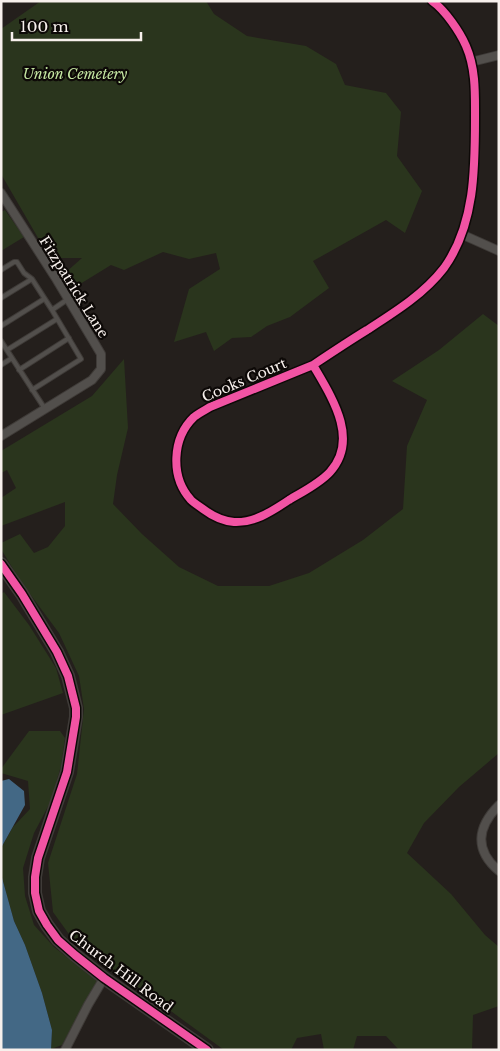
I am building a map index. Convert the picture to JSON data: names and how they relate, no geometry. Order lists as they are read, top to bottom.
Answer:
{
  "streets": {
    "street": ["Fitzpatrick Lane", "Cooks Court", "Church Hill Road"]
  },
  "parks": ["Union Cemetery"],
  "scale_bar": "100 m"
}
